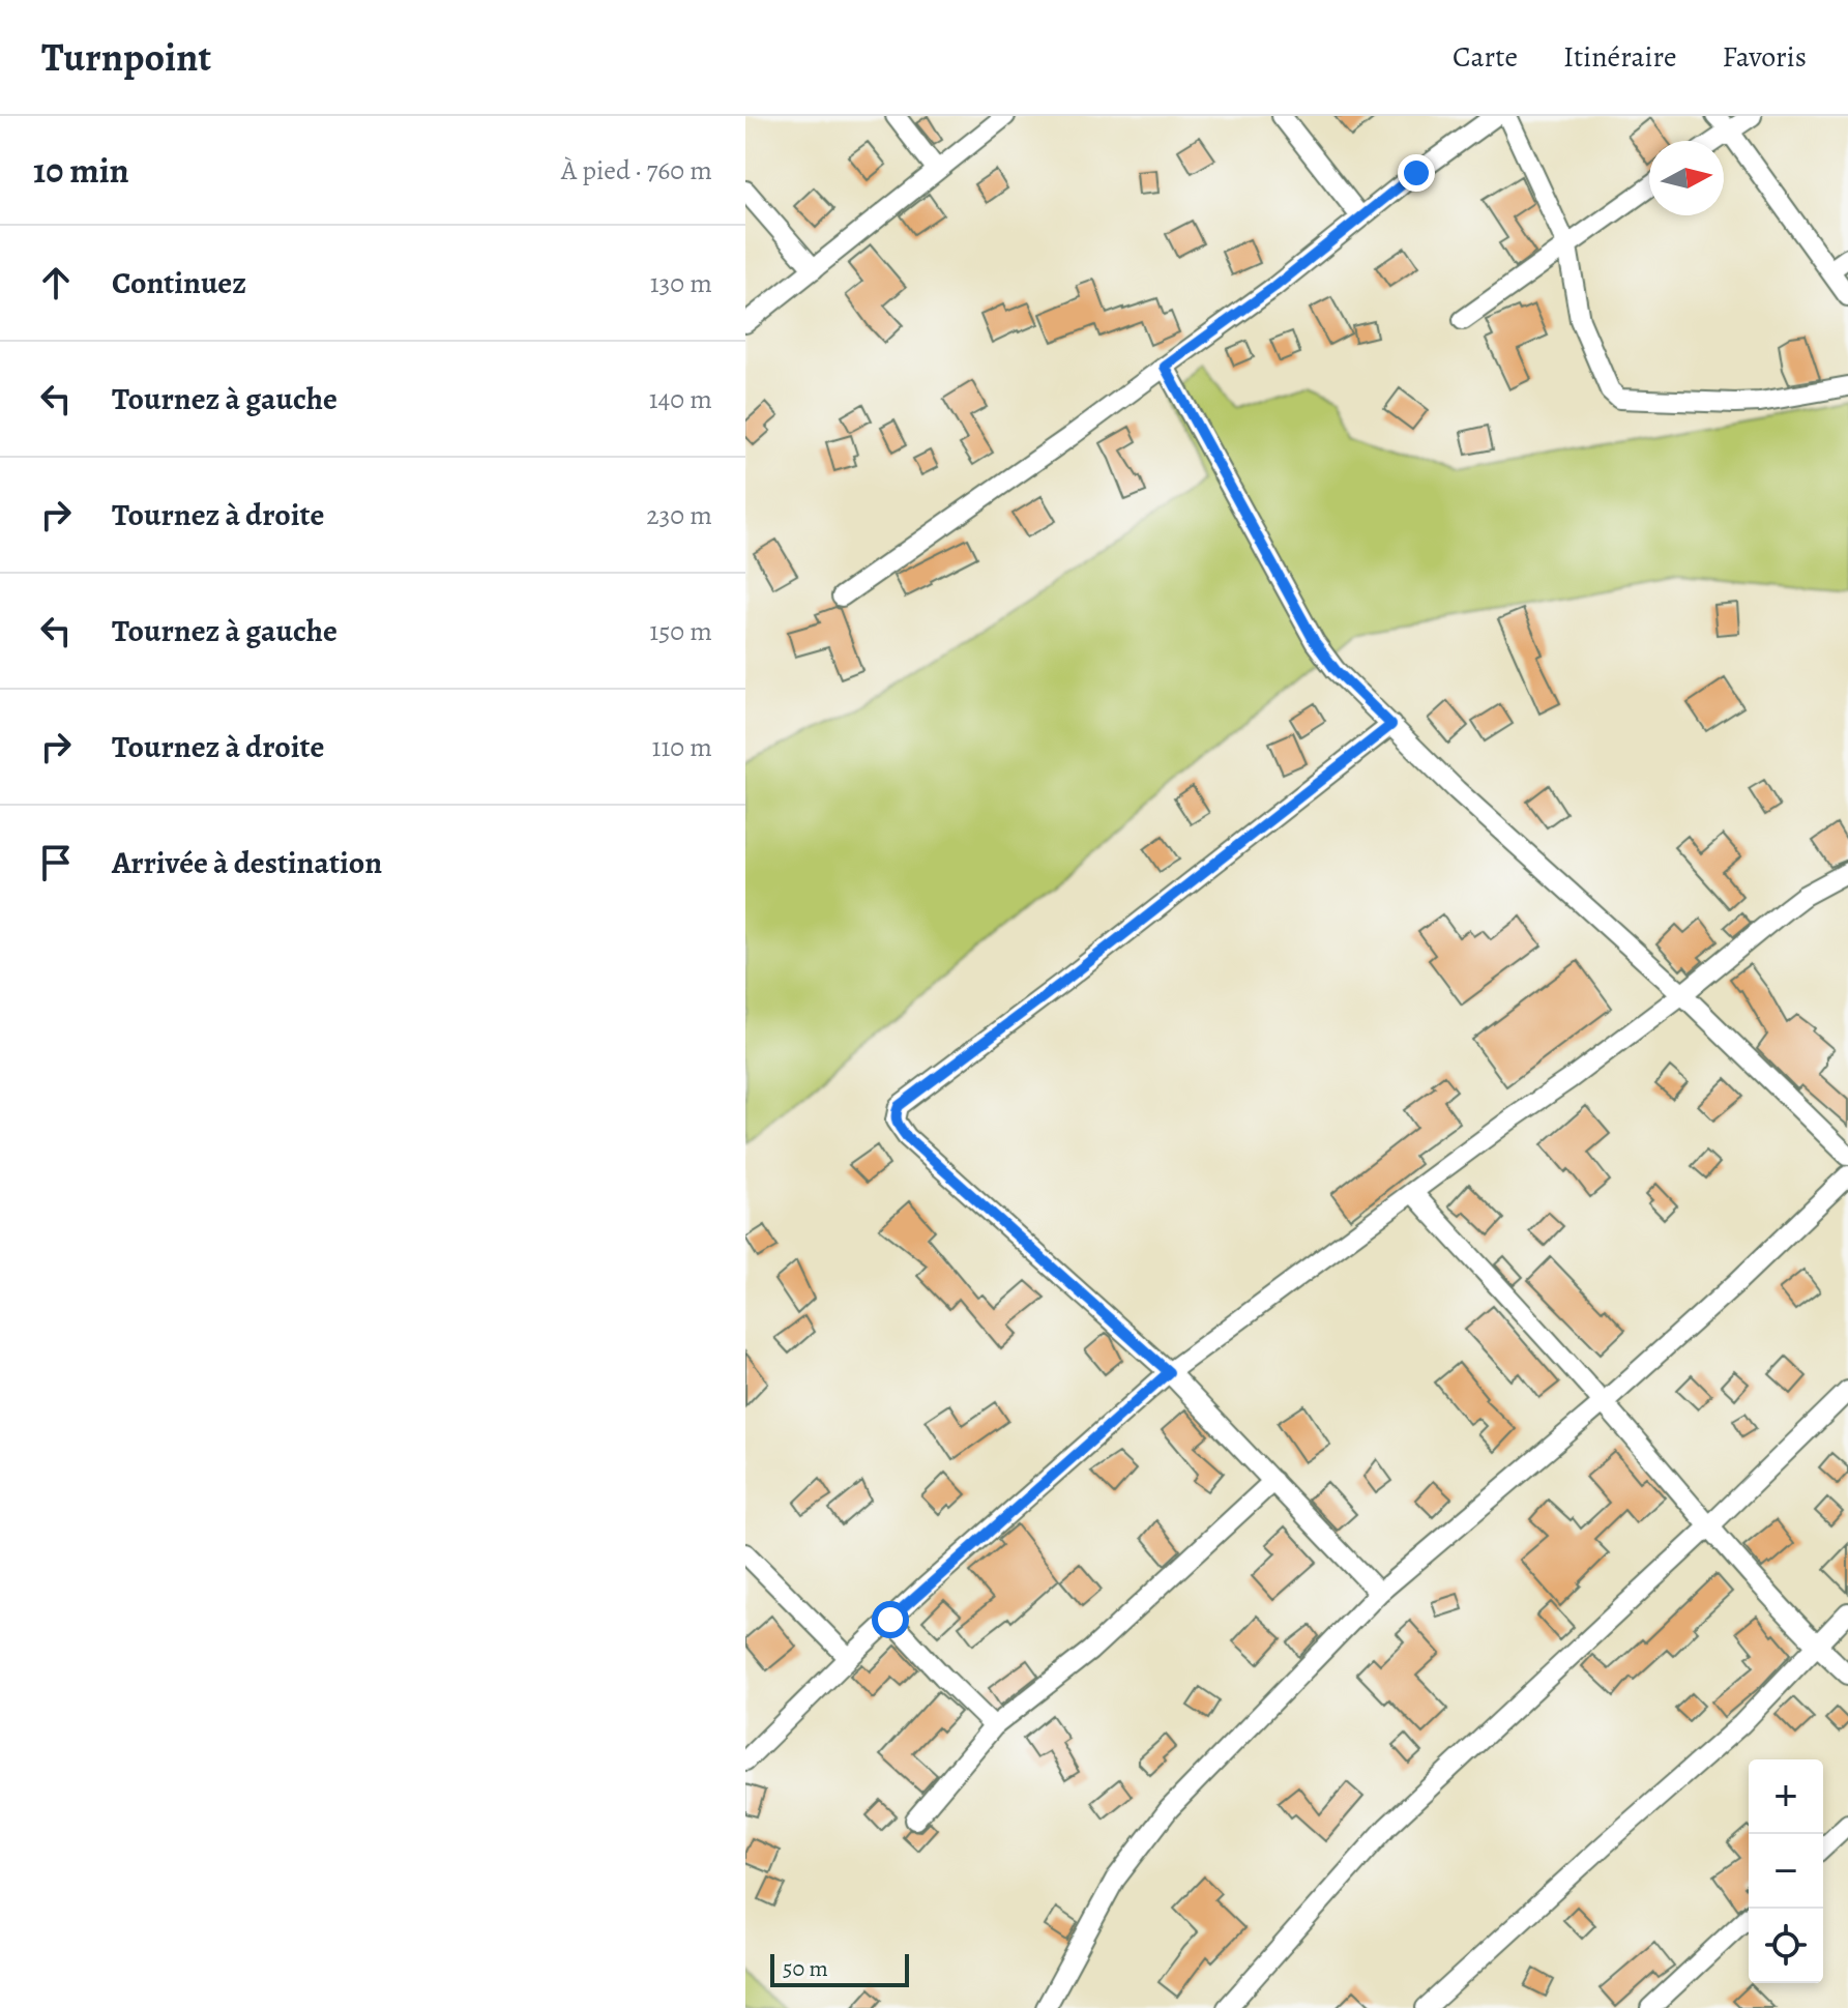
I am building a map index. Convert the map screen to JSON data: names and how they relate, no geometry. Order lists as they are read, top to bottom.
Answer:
{
  "scale_bar": "50 m",
  "north": "right",
  "page": {
    "header": "Turnpoint",
    "nav": ["Carte", "Itinéraire", "Favoris"],
    "heading": ["10 min", "À pied · 760 m"],
    "list": [
      ["Continuez", "130 m"],
      ["Tournez à gauche", "140 m"],
      ["Tournez à droite", "230 m"],
      ["Tournez à gauche", "150 m"],
      ["Tournez à droite", "110 m"],
      "Arrivée à destination"
    ],
    "map_buttons": ["+", "−"],
    "scale": "50 m"
  }
}
